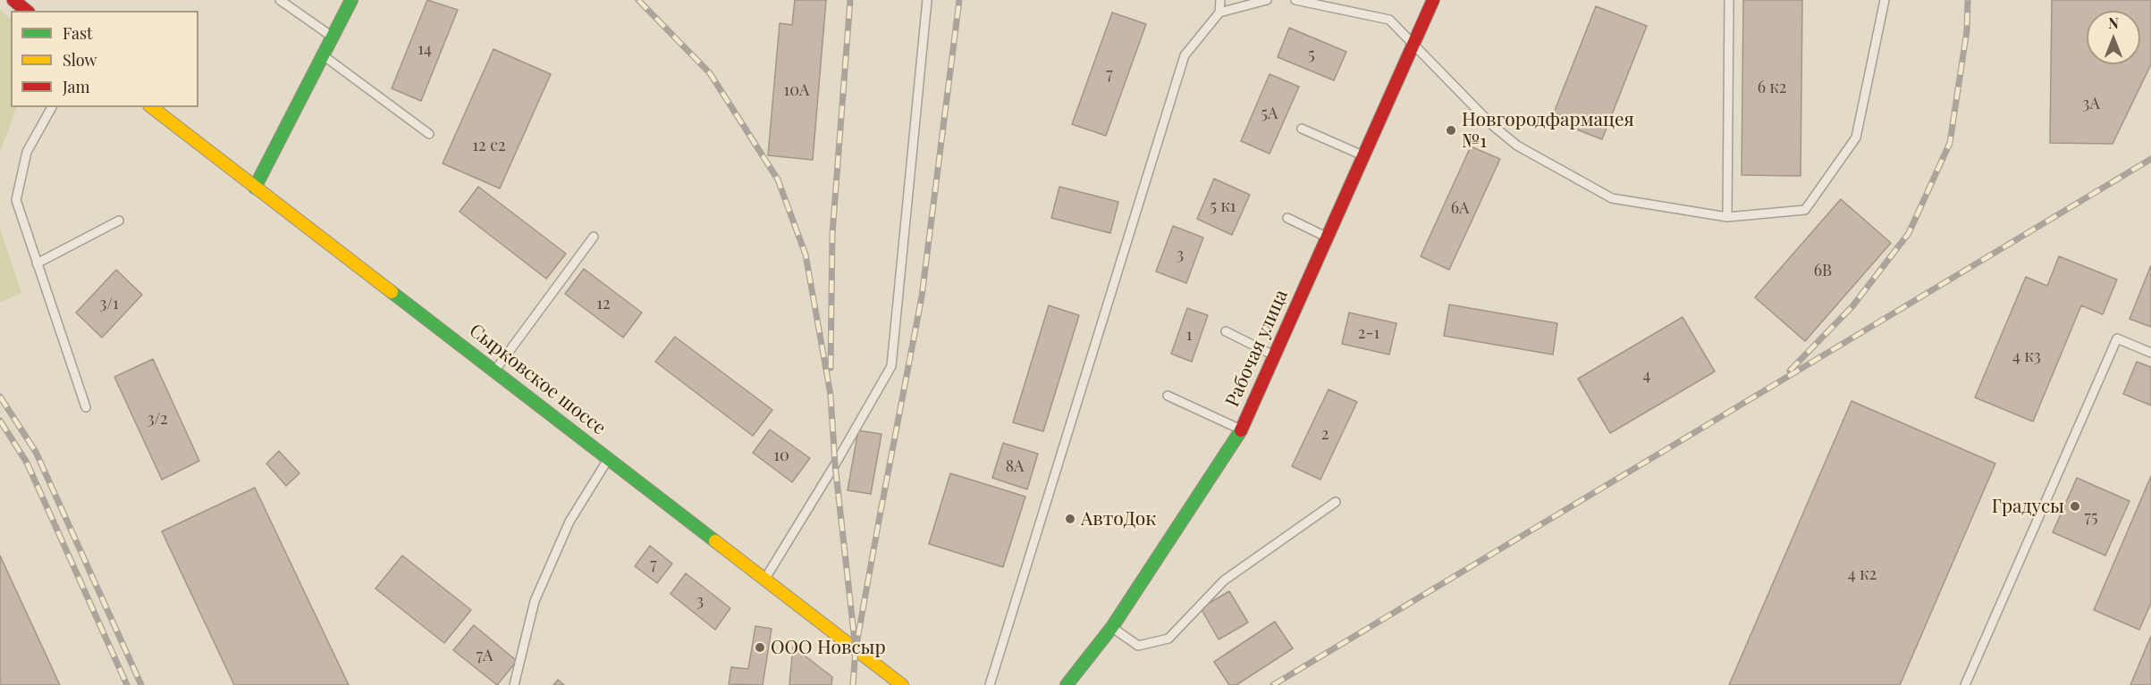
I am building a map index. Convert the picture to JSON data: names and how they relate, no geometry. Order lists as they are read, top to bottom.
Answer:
{
  "streets": {
    "main road": ["Рабочая улица", "Сырковское шоссе"]
  },
  "places": [
    "Новгородфармацея №1",
    "Градусы",
    "АвтоДок",
    "ООО Новсыр"
  ],
  "house_numbers": [
    "14",
    "5",
    "7",
    "6 к2",
    "10А",
    "3А",
    "5А",
    "12 с2",
    "5 к1",
    "6А",
    "3",
    "6В",
    "3/1",
    "12",
    "2-1",
    "1",
    "4 к3",
    "4",
    "3/2",
    "2",
    "10",
    "8А",
    "75",
    "7",
    "4 к2",
    "3",
    "7А"
  ],
  "legend": ["Fast", "Slow", "Jam"],
  "north": "top"
}
